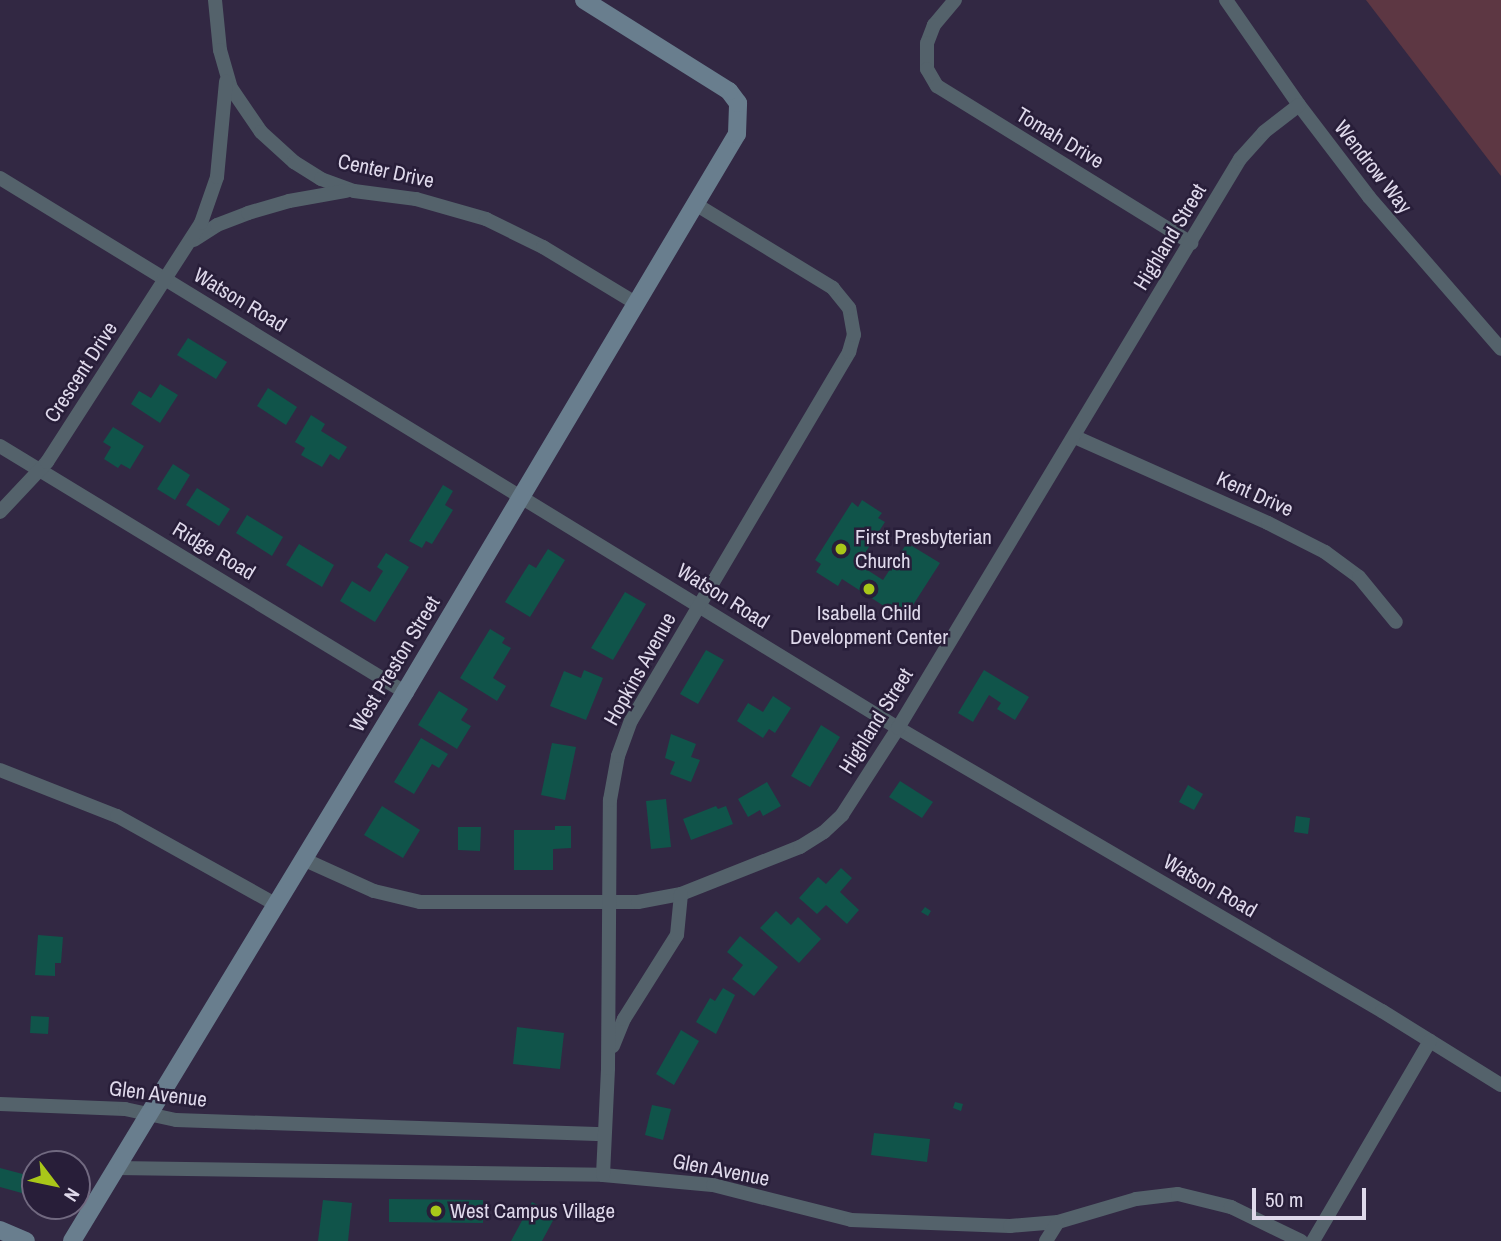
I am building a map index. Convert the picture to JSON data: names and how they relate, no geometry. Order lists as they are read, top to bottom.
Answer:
{
  "streets": {
    "street": [
      "Tomah Drive",
      "Wendrow Way",
      "Center Drive",
      "Highland Street",
      "Watson Road",
      "Crescent Drive",
      "Kent Drive",
      "Ridge Road",
      "West Preston Street",
      "Hopkins Avenue",
      "Glen Avenue"
    ]
  },
  "crossings": [
    ["Tomah Drive", "Highland Street"],
    ["Wendrow Way", "Highland Street"],
    ["Center Drive", "Crescent Drive"],
    ["Center Drive", "West Preston Street"],
    ["Highland Street", "Watson Road"],
    ["Highland Street", "Kent Drive"],
    ["Highland Street", "West Preston Street"],
    ["Highland Street", "Hopkins Avenue"],
    ["Watson Road", "Crescent Drive"],
    ["Watson Road", "West Preston Street"],
    ["Watson Road", "Hopkins Avenue"],
    ["Crescent Drive", "Ridge Road"],
    ["Ridge Road", "West Preston Street"],
    ["West Preston Street", "Hopkins Avenue"],
    ["West Preston Street", "Glen Avenue"],
    ["Hopkins Avenue", "Glen Avenue"]
  ],
  "places": ["First Presbyterian Church", "Isabella Child Development Center", "West Campus Village"],
  "scale_bar": "50 m",
  "north": "bottom right"
}
